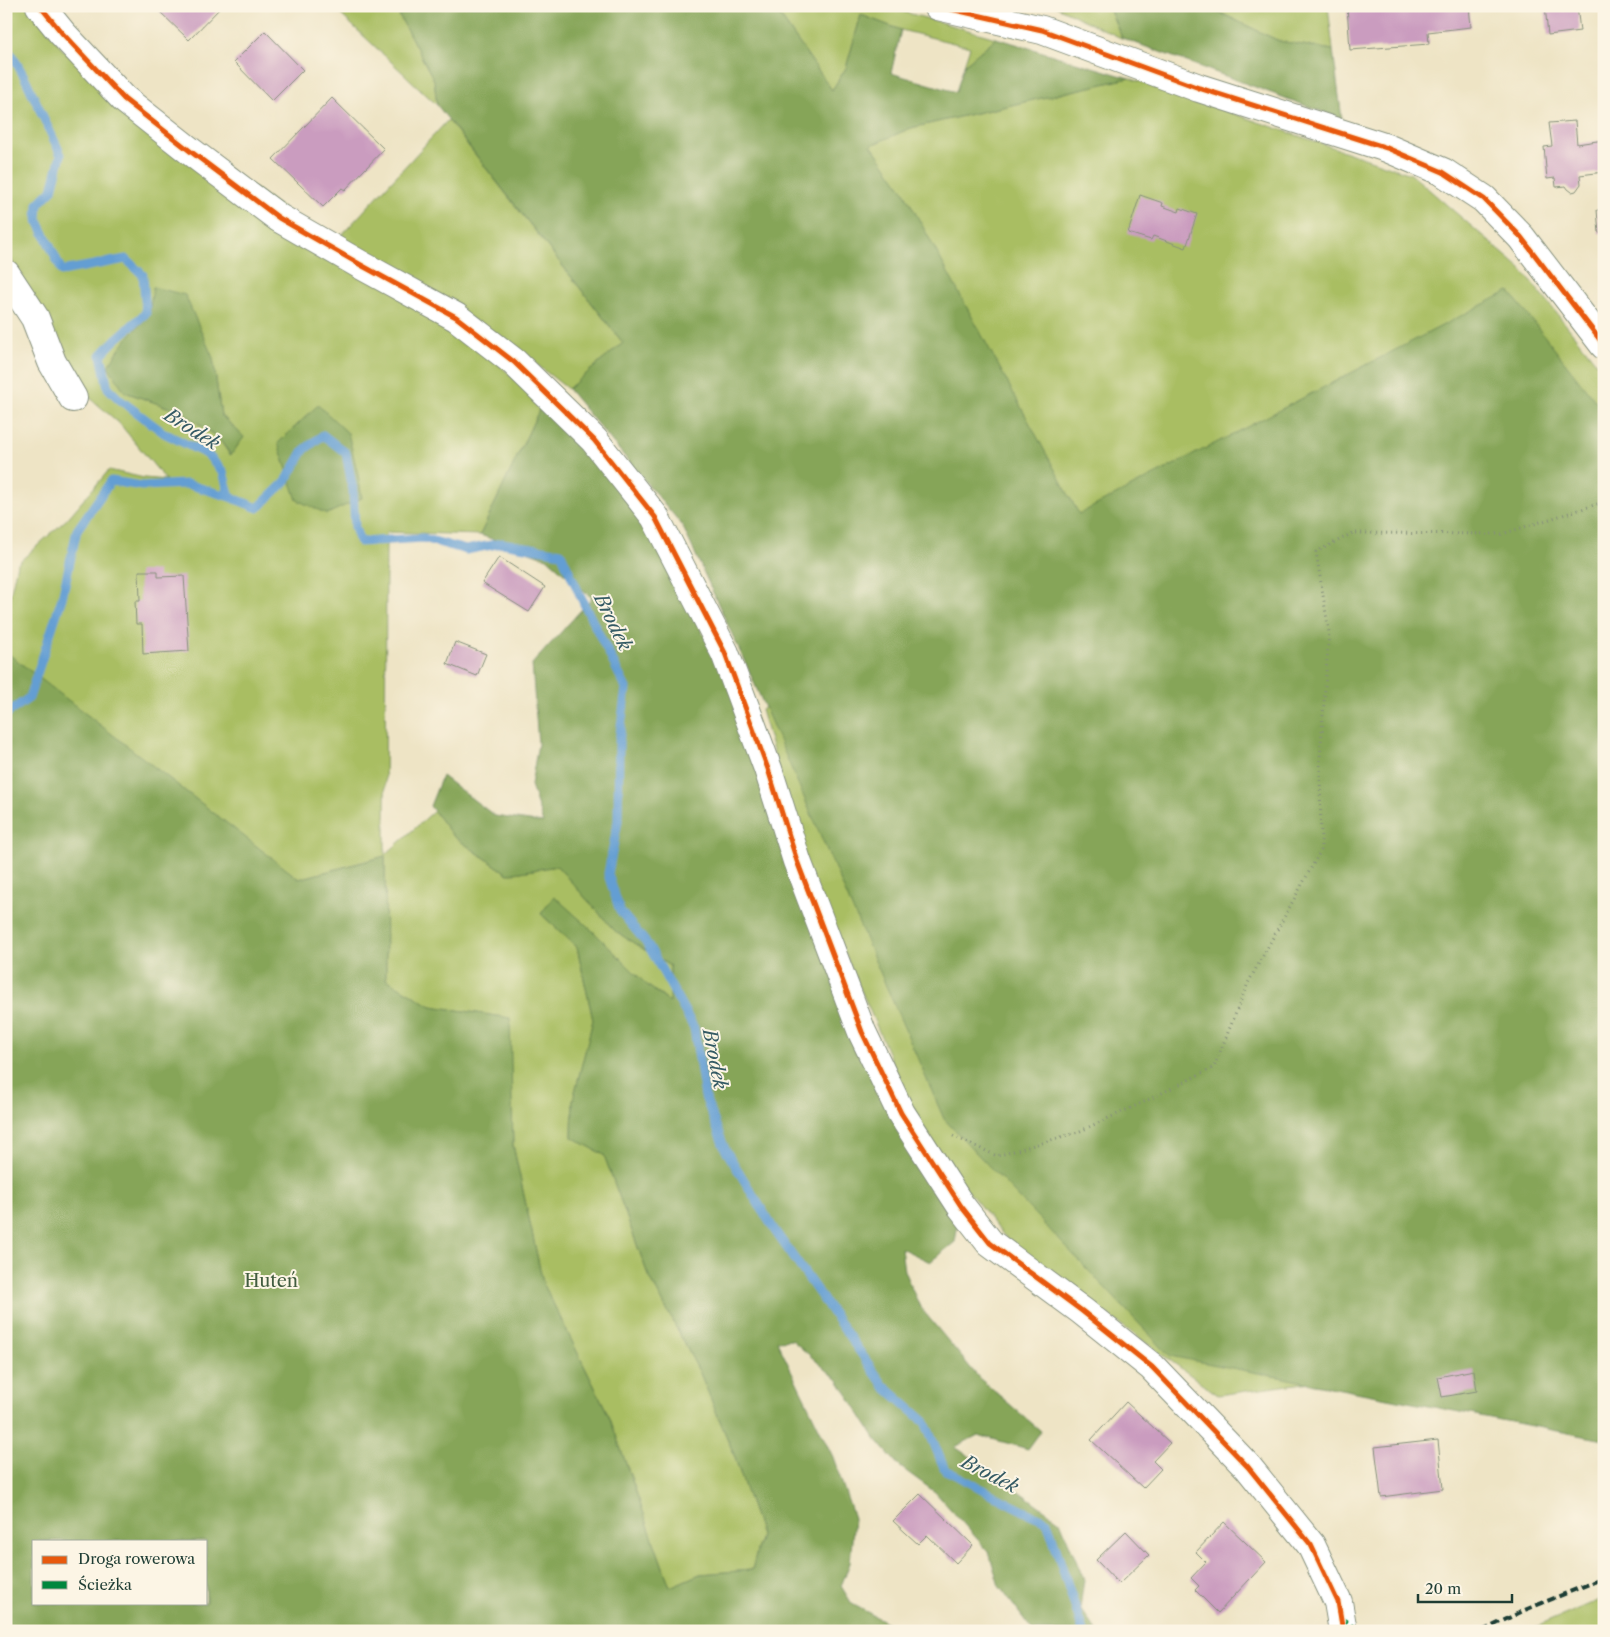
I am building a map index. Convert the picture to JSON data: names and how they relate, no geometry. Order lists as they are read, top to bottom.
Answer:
{
  "water": ["Brodek"],
  "parks": ["Huteń"],
  "legend": ["Droga rowerowa", "Ścieżka"],
  "scale_bar": "20 m"
}
